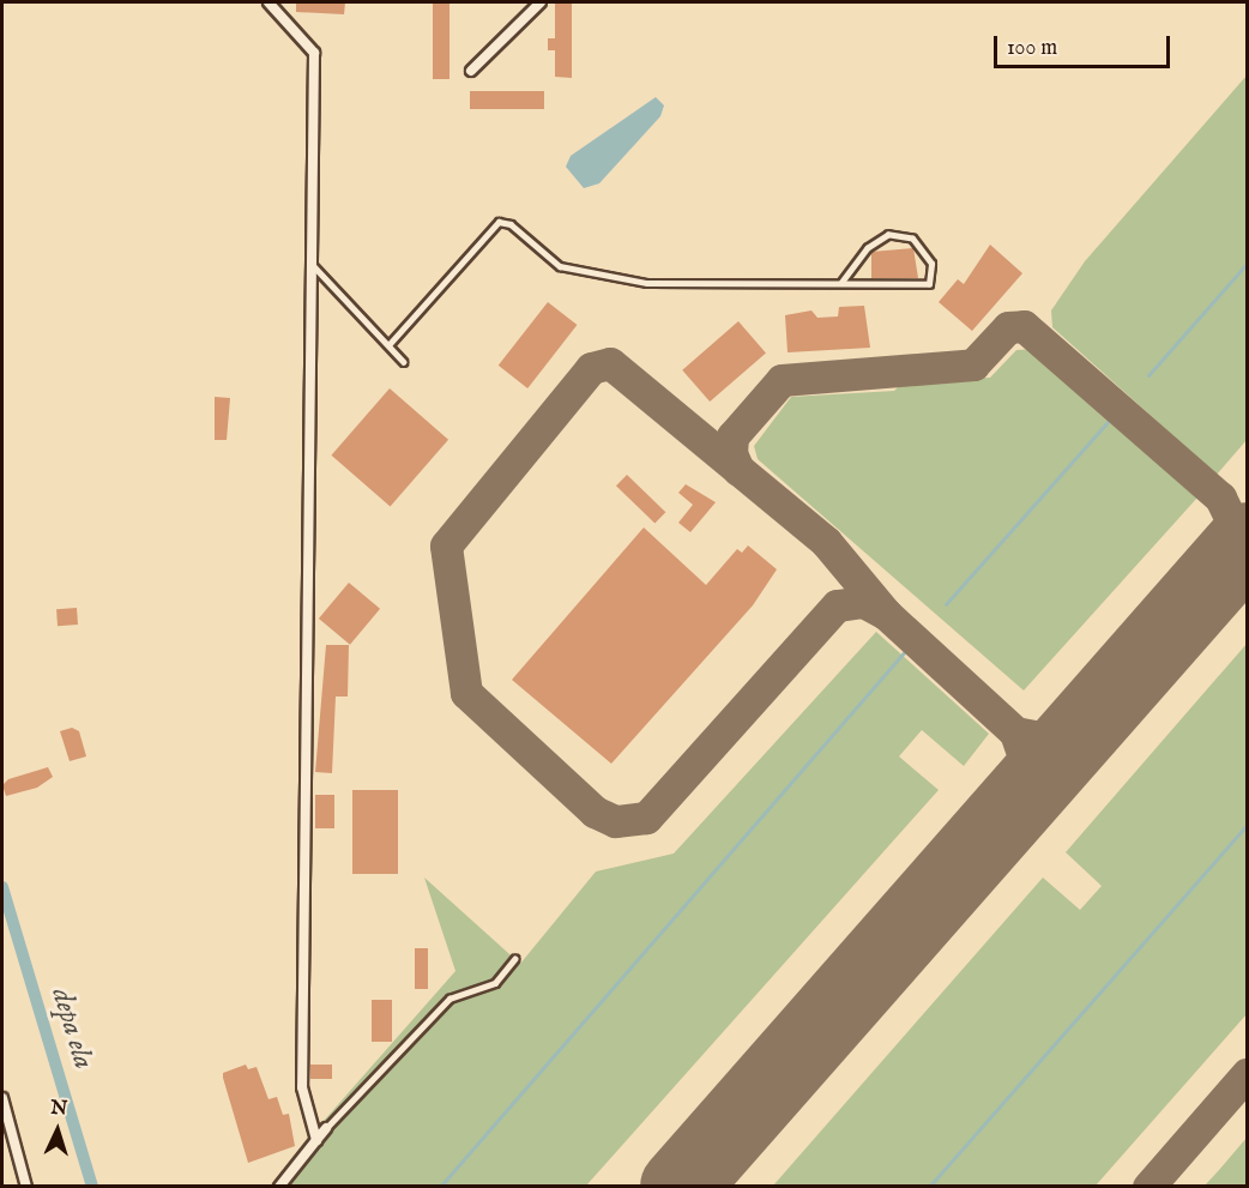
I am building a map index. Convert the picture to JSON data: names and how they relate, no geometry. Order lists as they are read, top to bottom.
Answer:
{
  "water": ["depa ela"],
  "scale_bar": "100 m",
  "north": "top"
}
